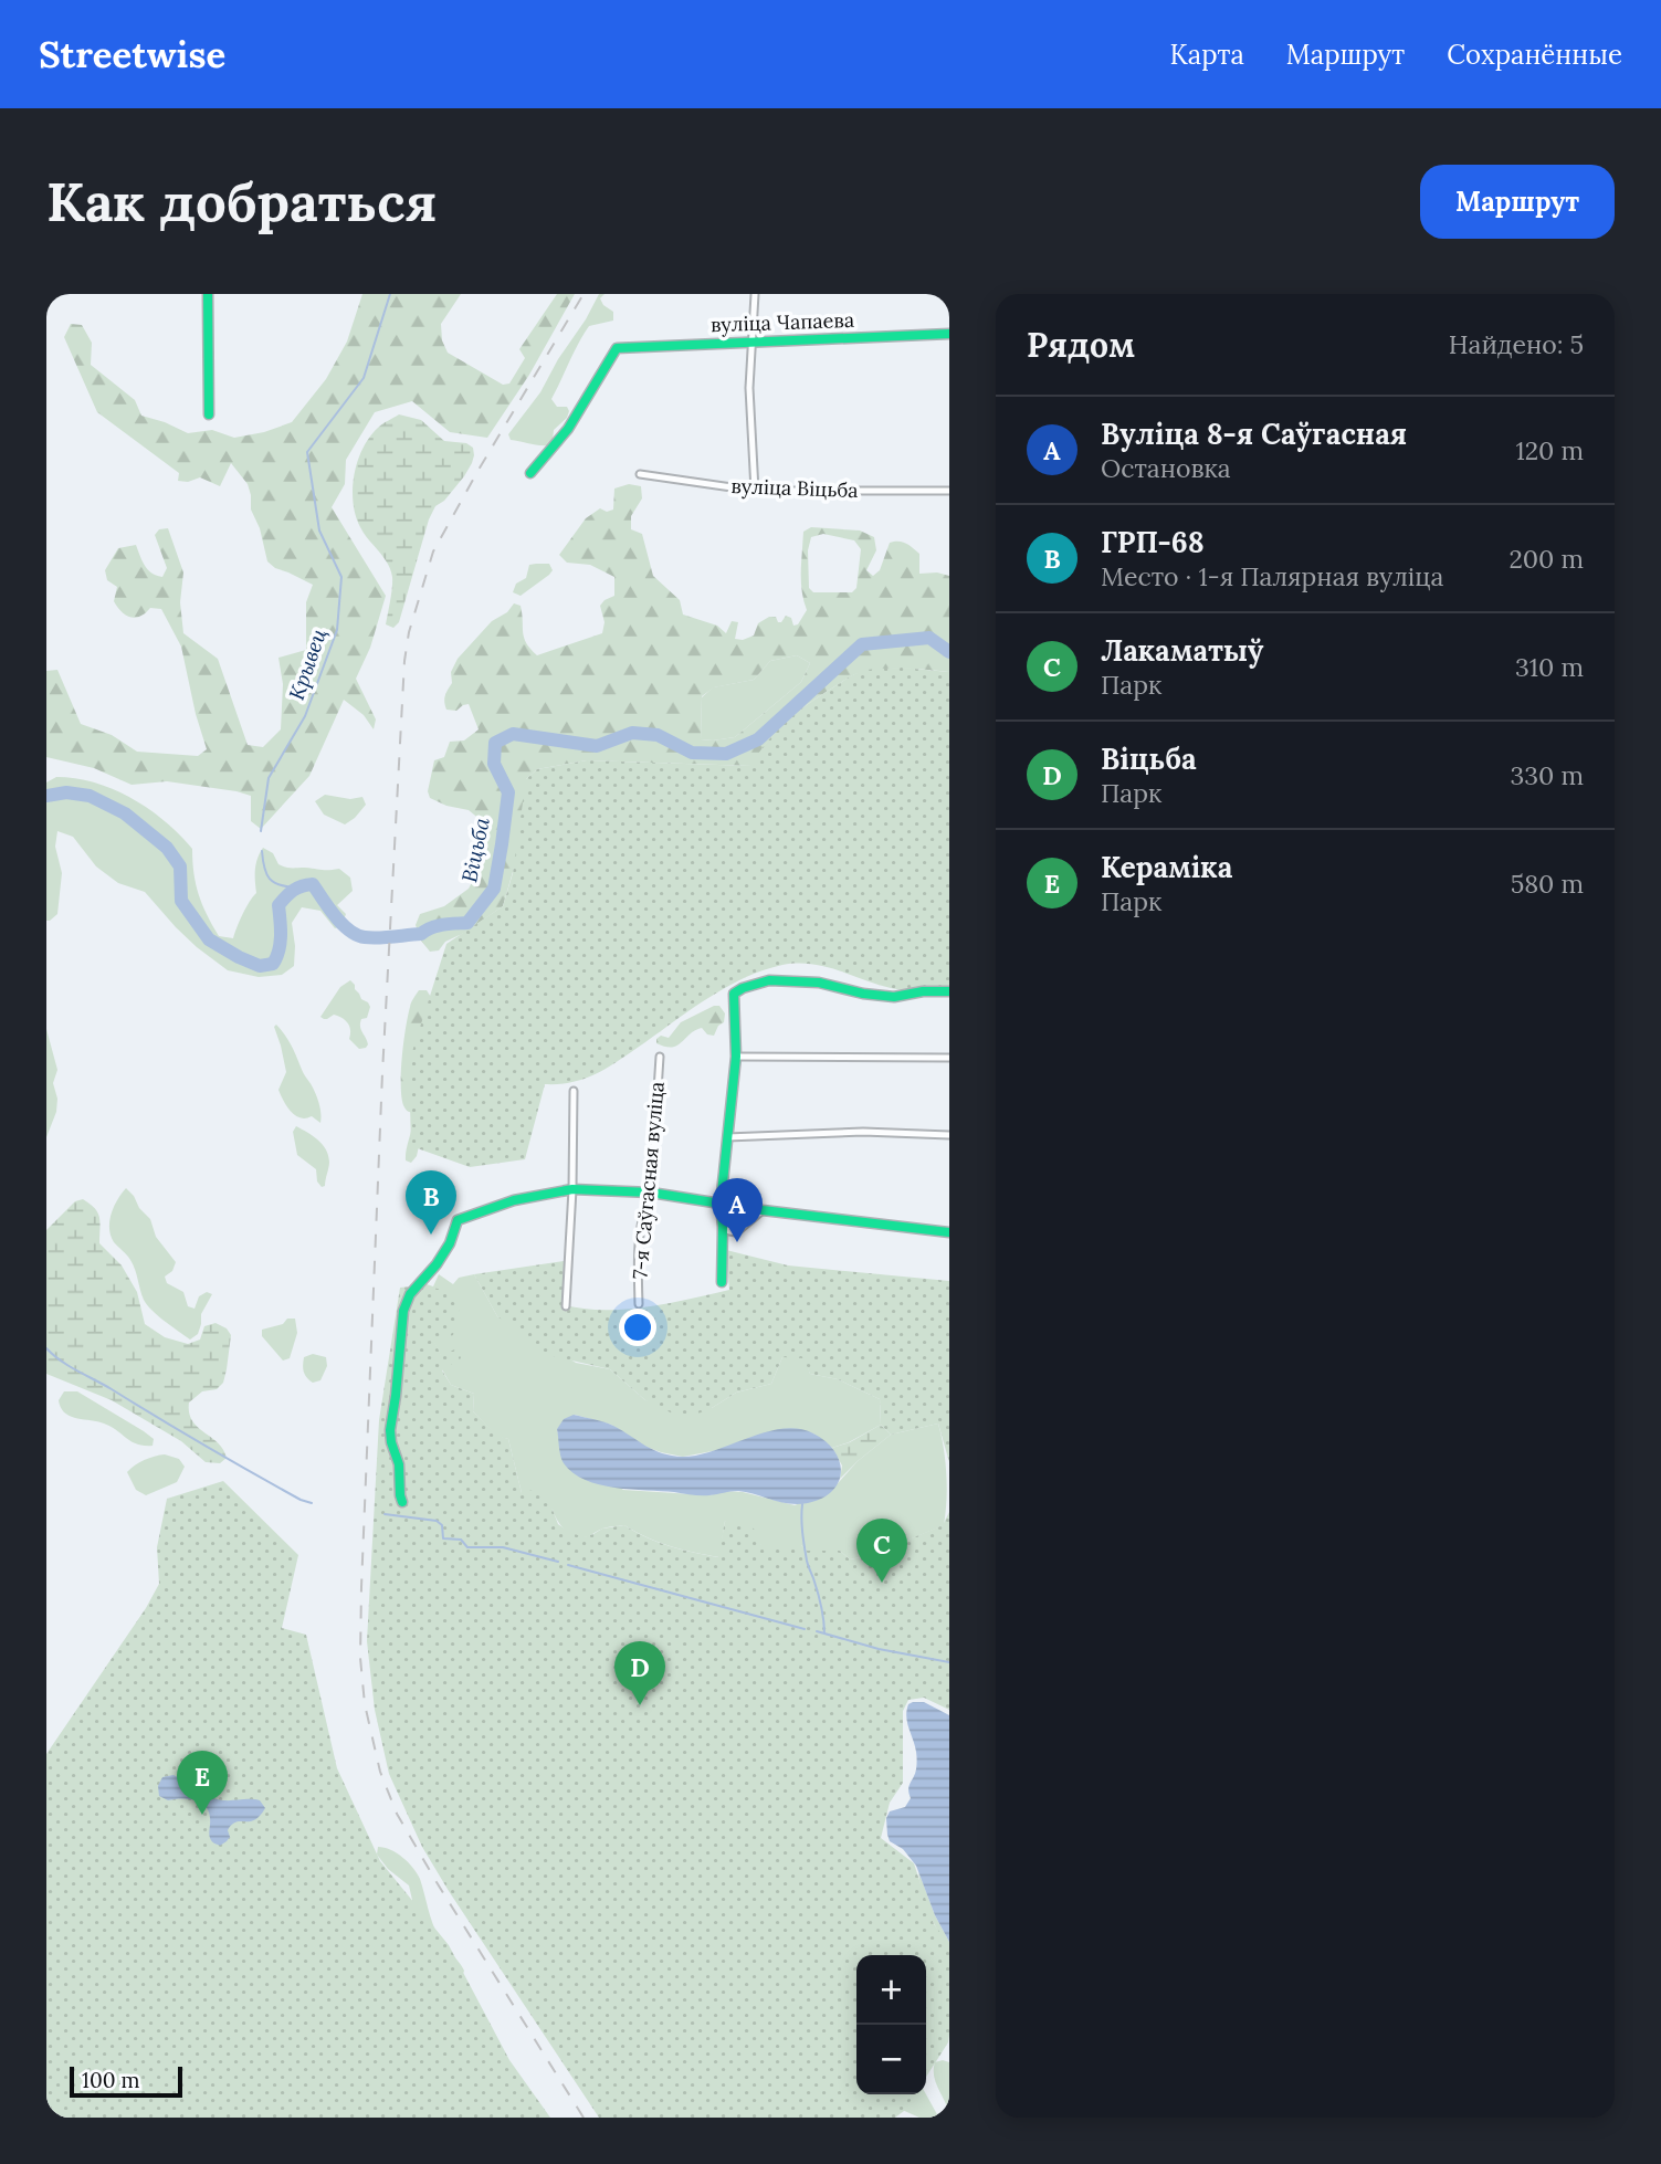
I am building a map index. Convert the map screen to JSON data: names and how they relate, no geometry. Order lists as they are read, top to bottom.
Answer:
{
  "streets": {
    "street": ["вуліца Чапаева", "вуліца Віцьба", "7-я Саўгасная вуліца"]
  },
  "water": ["Крывец", "Віцьба"],
  "scale_bar": "100 m",
  "page": {
    "header": "Streetwise",
    "nav": ["Карта", "Маршрут", "Сохранённые"],
    "buttons": "Маршрут",
    "title": "Как добраться",
    "heading": ["Рядом", "Найдено: 5"],
    "list": [
      {
        "mark": "A",
        "name": "Вуліца 8-я Саўгасная",
        "note": "Остановка",
        "value": "120 m"
      },
      {
        "mark": "B",
        "name": "ГРП-68",
        "note": "Место · 1-я Палярная вуліца",
        "value": "200 m"
      },
      {
        "mark": "C",
        "name": "Лакаматыў",
        "note": "Парк",
        "value": "310 m"
      },
      {
        "mark": "D",
        "name": "Віцьба",
        "note": "Парк",
        "value": "330 m"
      },
      {
        "mark": "E",
        "name": "Кераміка",
        "note": "Парк",
        "value": "580 m"
      }
    ],
    "pins": [
      "B",
      "A",
      "C",
      "D",
      "E"
    ],
    "map_buttons": ["+", "−"],
    "scale": "100 m"
  }
}
